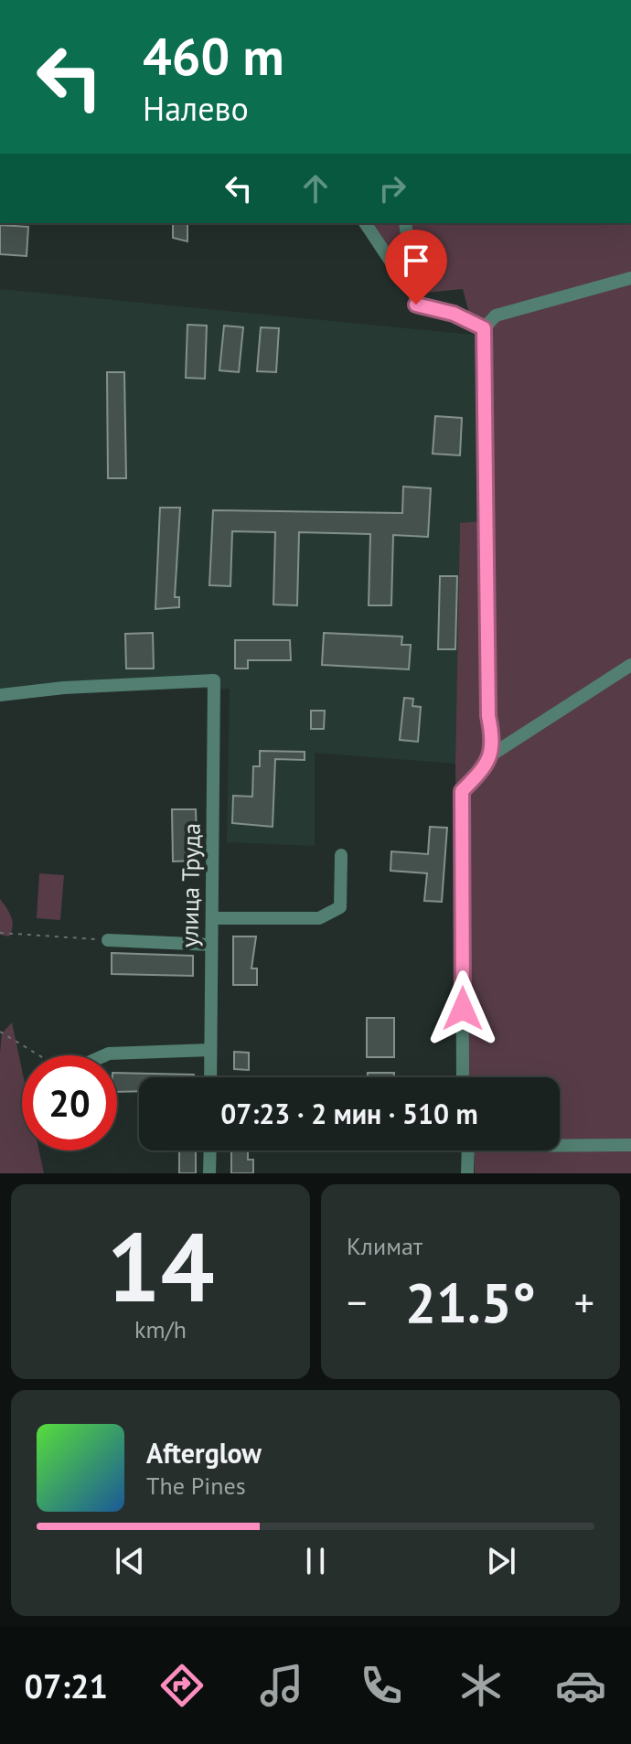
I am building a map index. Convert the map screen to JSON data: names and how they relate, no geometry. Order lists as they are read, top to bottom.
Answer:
{
  "streets": {
    "street": ["улица Труда"]
  },
  "page": {
    "turn": ["460 m", "Налево"],
    "limit": "20",
    "trip": "07:23 · 2 мин · 510 m",
    "tile": [
      ["14", "km/h"],
      "Климат"
    ],
    "heat": ["−", "21.5°", "+"],
    "song": ["Afterglow", "The Pines"],
    "tabs": "07:21"
  }
}
